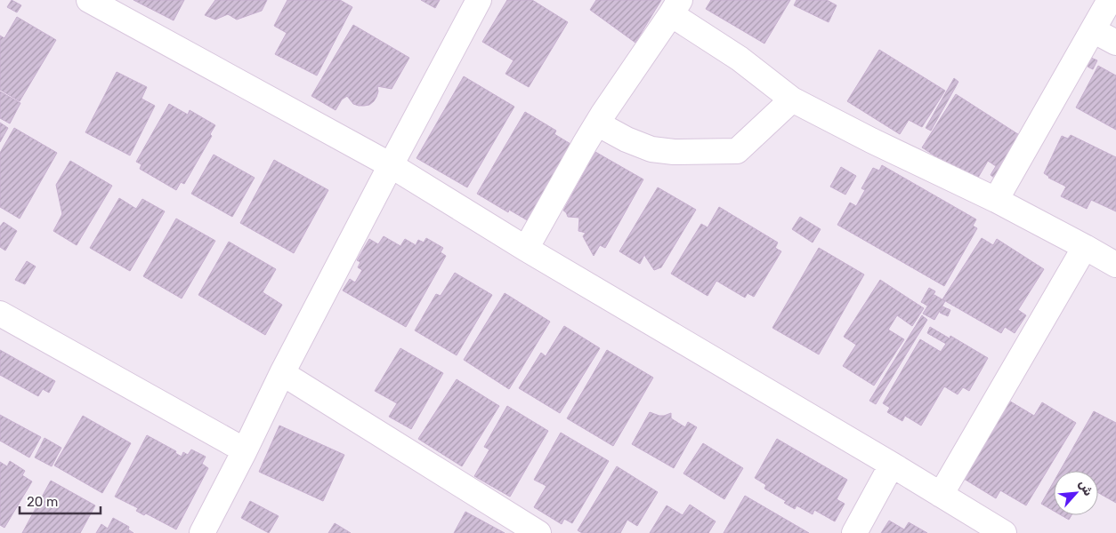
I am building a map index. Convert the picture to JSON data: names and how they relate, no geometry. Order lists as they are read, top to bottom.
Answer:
{
  "scale_bar": "20 m",
  "north": "top right"
}
